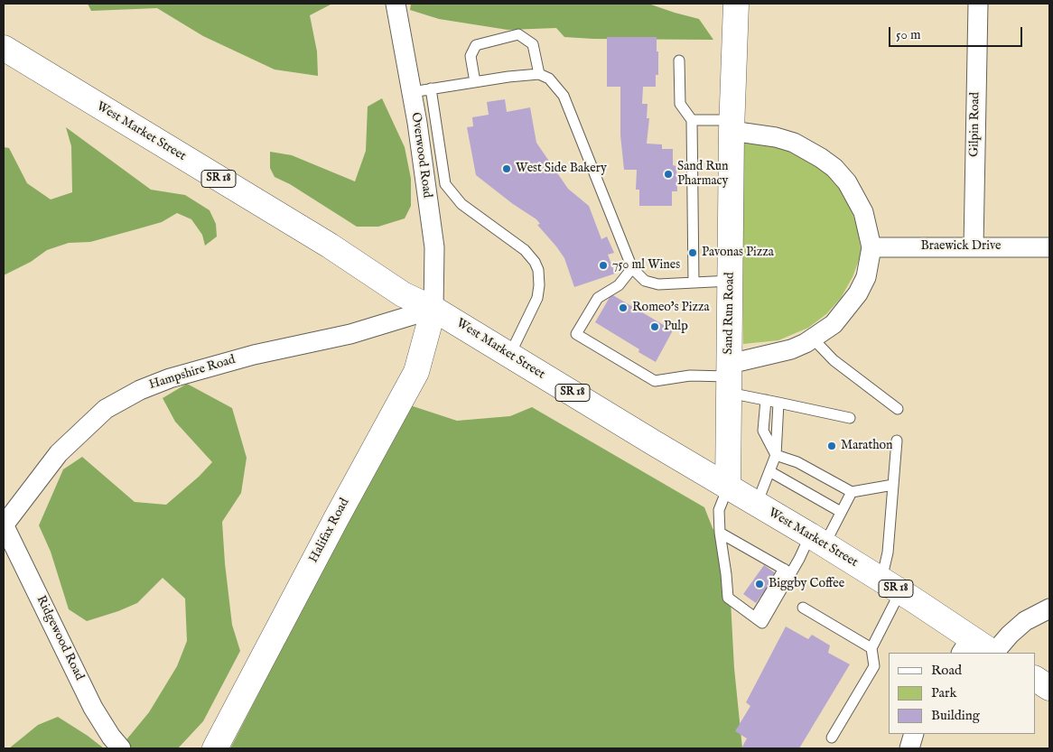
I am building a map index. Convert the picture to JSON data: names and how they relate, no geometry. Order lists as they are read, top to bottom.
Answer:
{
  "streets": {
    "main road": [
      "West Market Street",
      "SR 18",
      "Sand Run Road",
      "Halifax Road"
    ],
    "street": [
      "Gilpin Road",
      "Overwood Road",
      "Braewick Drive",
      "Hampshire Road",
      "Ridgewood Road"
    ]
  },
  "crossings": [
    ["Gilpin Road", "Braewick Drive"],
    ["West Market Street", "Overwood Road"],
    ["West Market Street", "Sand Run Road"],
    ["West Market Street", "Hampshire Road"],
    ["West Market Street", "Halifax Road"],
    ["Overwood Road", "Hampshire Road"],
    ["Overwood Road", "Halifax Road"],
    ["Hampshire Road", "Halifax Road"],
    ["Hampshire Road", "Ridgewood Road"]
  ],
  "places": [
    "West Side Bakery",
    "Sand Run Pharmacy",
    "Pavonas Pizza",
    "750 ml Wines",
    "Romeo's Pizza",
    "Pulp",
    "Marathon",
    "Biggby Coffee"
  ],
  "legend": ["Road", "Park", "Building"],
  "scale_bar": "50 m"
}
